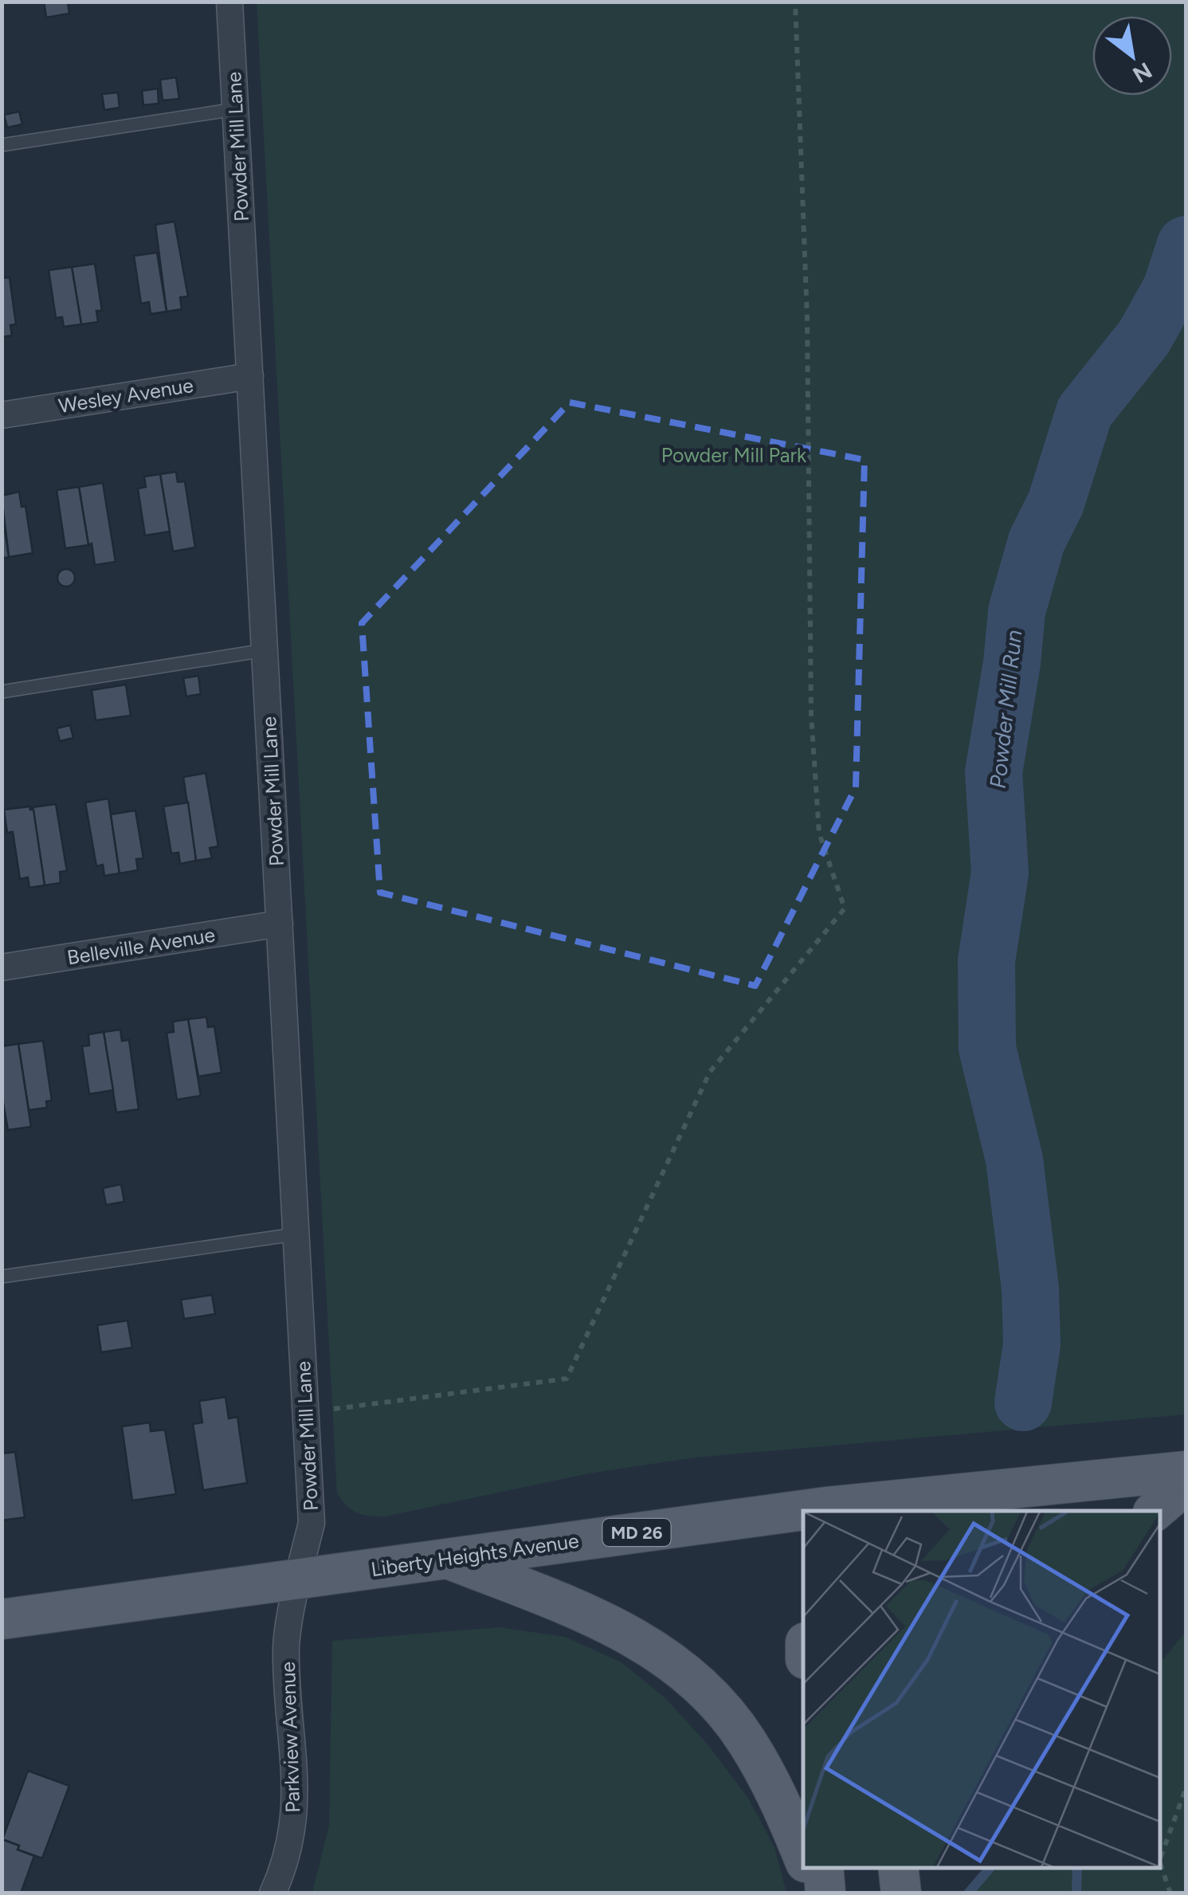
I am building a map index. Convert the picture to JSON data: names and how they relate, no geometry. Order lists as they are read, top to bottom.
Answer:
{
  "streets": {
    "main road": ["MD 26", "Liberty Heights Avenue"],
    "street": [
      "Powder Mill Lane",
      "Wesley Avenue",
      "Belleville Avenue",
      "Parkview Avenue"
    ]
  },
  "crossings": [
    ["Powder Mill Lane", "Wesley Avenue"],
    ["Powder Mill Lane", "Belleville Avenue"],
    ["Powder Mill Lane", "Liberty Heights Avenue"],
    ["Powder Mill Lane", "Parkview Avenue"],
    ["Liberty Heights Avenue", "Parkview Avenue"]
  ],
  "water": ["Powder Mill Run"],
  "parks": ["Powder Mill Park"],
  "north": "bottom right"
}
